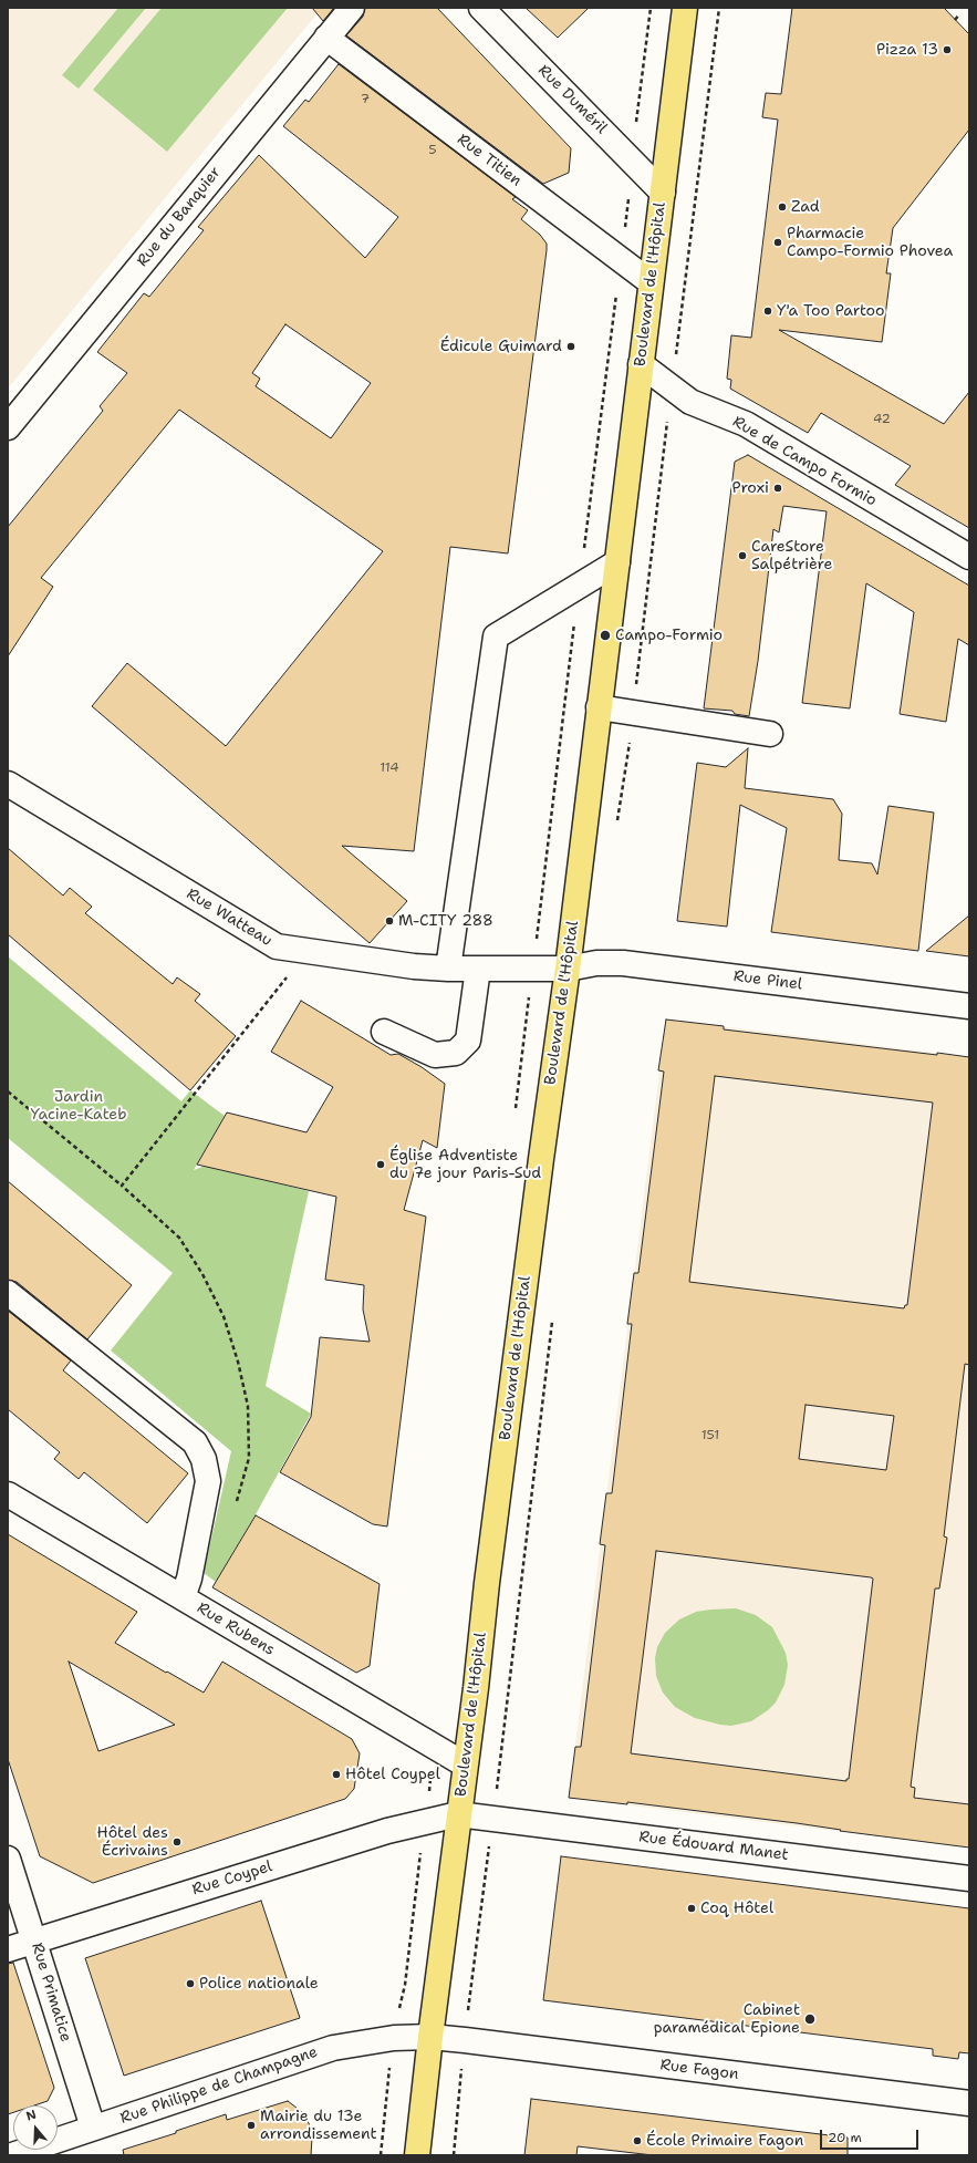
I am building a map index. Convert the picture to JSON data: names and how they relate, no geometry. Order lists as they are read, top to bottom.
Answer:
{
  "streets": {
    "main road": ["Boulevard de l'Hôpital"],
    "street": [
      "Rue Duméril",
      "Rue Titien",
      "Rue du Banquier",
      "Rue de Campo Formio",
      "Rue Watteau",
      "Rue Pinel",
      "Rue Rubens",
      "Rue Édouard Manet",
      "Rue Coypel",
      "Rue Primatice",
      "Rue Fagon",
      "Rue Philippe de Champagne"
    ]
  },
  "crossings": [
    ["Rue Duméril", "Boulevard de l'Hôpital"],
    ["Rue Titien", "Rue du Banquier"],
    ["Rue Titien", "Boulevard de l'Hôpital"],
    ["Boulevard de l'Hôpital", "Rue de Campo Formio"],
    ["Boulevard de l'Hôpital", "Rue Watteau"],
    ["Boulevard de l'Hôpital", "Rue Pinel"],
    ["Boulevard de l'Hôpital", "Rue Rubens"],
    ["Boulevard de l'Hôpital", "Rue Édouard Manet"],
    ["Boulevard de l'Hôpital", "Rue Coypel"],
    ["Boulevard de l'Hôpital", "Rue Fagon"],
    ["Boulevard de l'Hôpital", "Rue Philippe de Champagne"],
    ["Rue Watteau", "Rue Pinel"],
    ["Rue Édouard Manet", "Rue Coypel"],
    ["Rue Coypel", "Rue Primatice"],
    ["Rue Primatice", "Rue Philippe de Champagne"],
    ["Rue Fagon", "Rue Philippe de Champagne"]
  ],
  "parks": ["Jardin Yacine-Kateb"],
  "places": [
    "Pizza 13",
    "Zad",
    "Pharmacie Campo-Formio Phovea",
    "Y'a Too Partoo",
    "Édicule Guimard",
    "Proxi",
    "CareStore Salpétrière",
    "Campo-Formio",
    "M-CITY 288",
    "Église Adventiste du 7e jour Paris-Sud",
    "Hôtel Coypel",
    "Hôtel des Écrivains",
    "Coq Hôtel",
    "Police nationale",
    "Cabinet paramédical Epione",
    "Mairie du 13e arrondissement",
    "École Primaire Fagon"
  ],
  "house_numbers": [
    "7",
    "5",
    "42",
    "114",
    "151"
  ],
  "scale_bar": "20 m",
  "north": "top"
}
